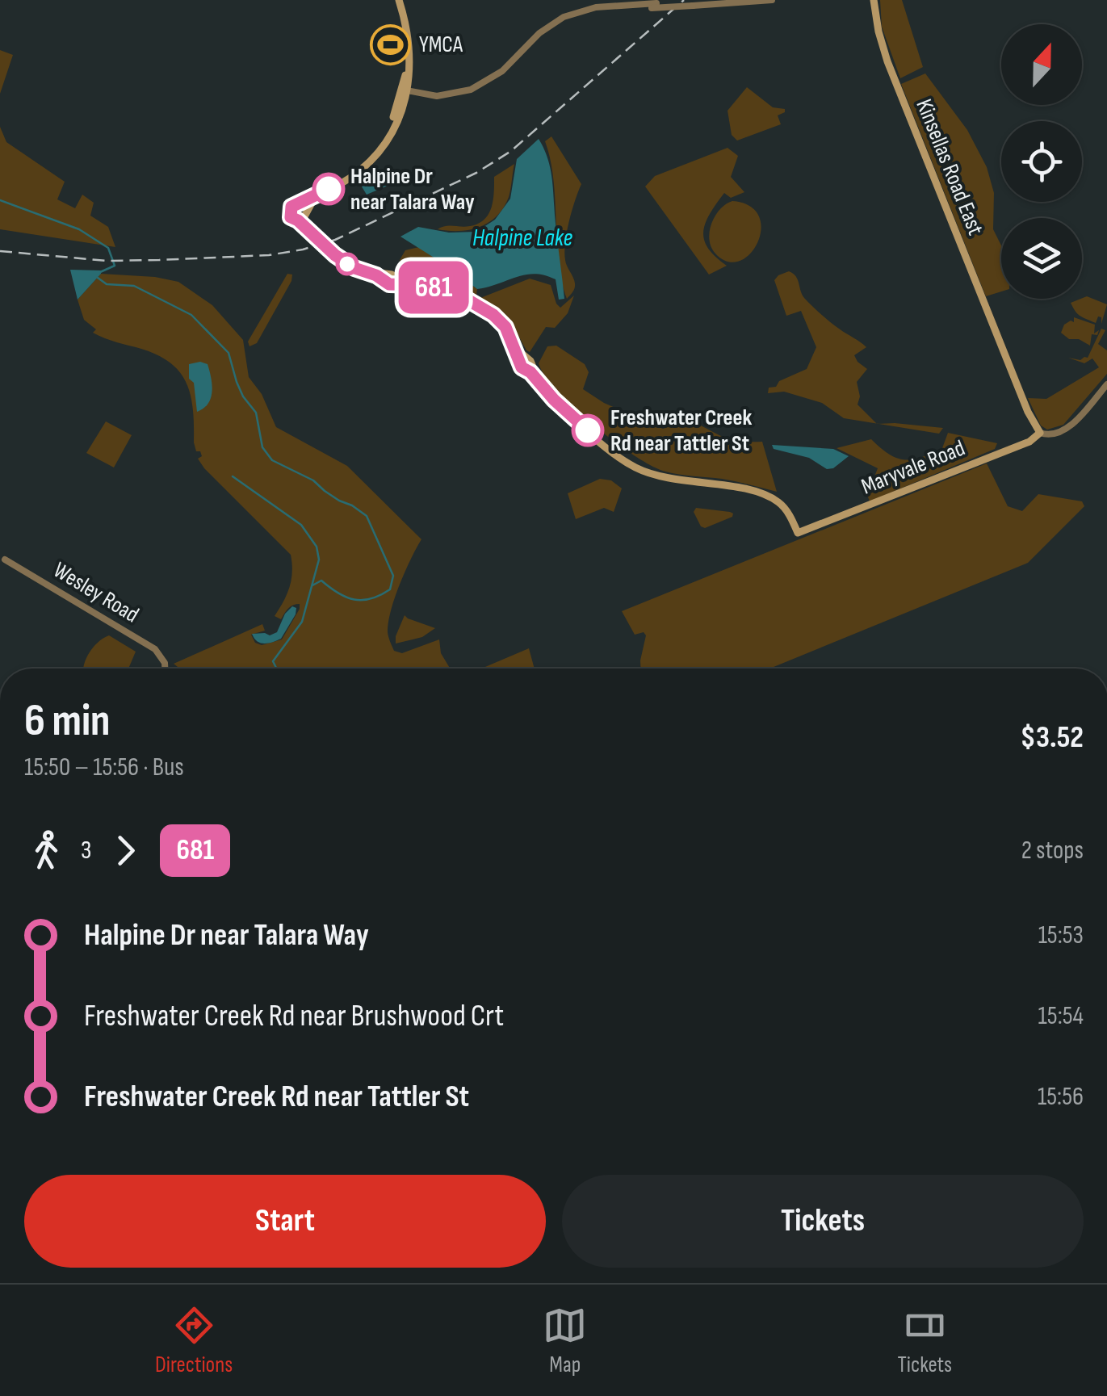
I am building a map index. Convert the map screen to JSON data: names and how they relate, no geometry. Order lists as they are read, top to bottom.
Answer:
{
  "streets": {
    "main road": ["Kinsellas Road East", "Maryvale Road"],
    "street": ["Wesley Road"]
  },
  "crossings": [
    ["Kinsellas Road East", "Maryvale Road"]
  ],
  "water": ["Halpine Lake"],
  "places": {
    "sports": ["YMCA"],
    "other": ["Halpine Dr near Talara Way", "Freshwater Creek Rd near Tattler St"]
  },
  "lines": ["bus line 681"],
  "north": "top",
  "page": {
    "on_map": "681",
    "heading": ["6 min", "15:50 – 15:56 · Bus", "$3.52"],
    "legs": ["3", "681", "2 stops"],
    "list": [
      {
        "name": "Halpine Dr near Talara Way",
        "value": "15:53"
      },
      {
        "name": "Freshwater Creek Rd near Brushwood Crt",
        "value": "15:54"
      },
      {
        "name": "Freshwater Creek Rd near Tattler St",
        "value": "15:56"
      }
    ],
    "buttons": ["Start", "Tickets"],
    "tabs": ["Directions", "Map", "Tickets"]
  }
}
